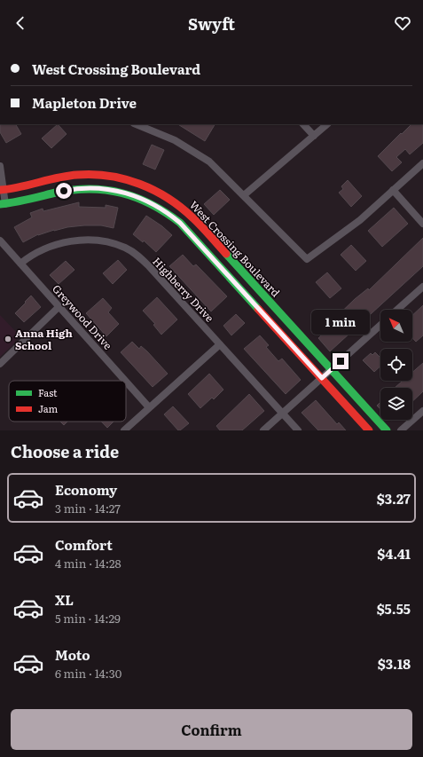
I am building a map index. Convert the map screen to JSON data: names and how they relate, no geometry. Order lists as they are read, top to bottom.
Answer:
{
  "streets": {
    "street": ["West Crossing Boulevard", "Highberry Drive", "Greywood Drive"]
  },
  "crossings": [
    ["Highberry Drive", "Greywood Drive"]
  ],
  "places": ["Anna High School"],
  "legend": ["Fast", "Jam"],
  "north": "top left",
  "page": {
    "header": "Swyft",
    "banner": ["West Crossing Boulevard", "Mapleton Drive"],
    "bubble": "1 min",
    "heading": "Choose a ride",
    "list": [
      {
        "name": "Economy",
        "note": "3 min · 14:27",
        "value": "$3.27"
      },
      {
        "name": "Comfort",
        "note": "4 min · 14:28",
        "value": "$4.41"
      },
      {
        "name": "XL",
        "note": "5 min · 14:29",
        "value": "$5.55"
      },
      {
        "name": "Moto",
        "note": "6 min · 14:30",
        "value": "$3.18"
      }
    ],
    "buttons": "Confirm"
  }
}
